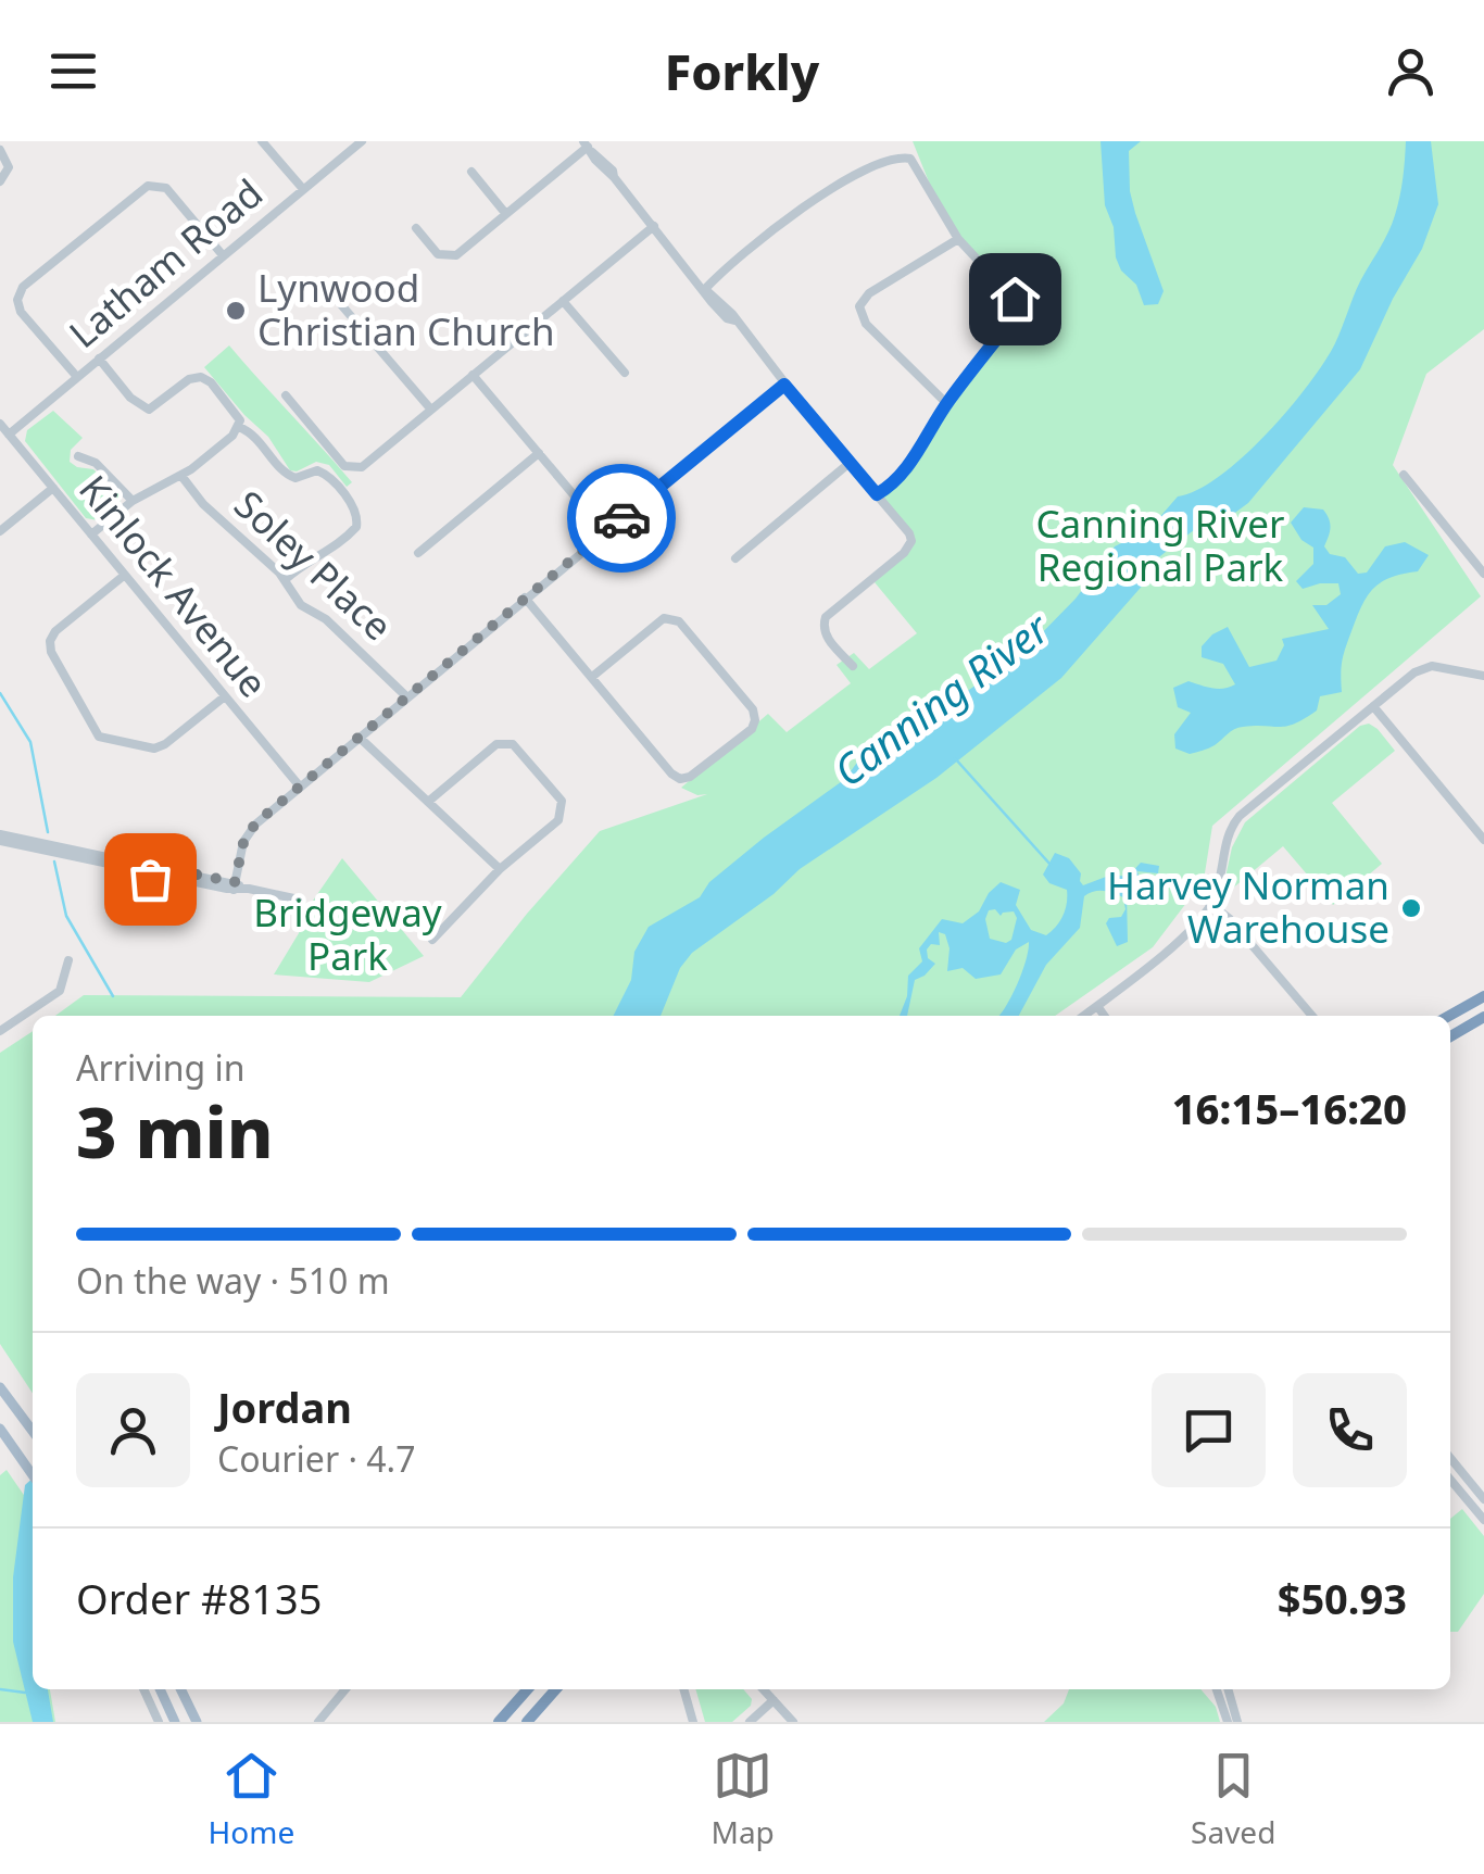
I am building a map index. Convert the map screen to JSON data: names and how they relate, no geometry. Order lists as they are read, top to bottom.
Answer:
{
  "streets": {
    "street": ["Latham Road", "Soley Place", "Kinlock Avenue"]
  },
  "crossings": [
    ["Latham Road", "Kinlock Avenue"]
  ],
  "water": ["Canning River"],
  "parks": ["Canning River Regional Park", "Bridgeway Park"],
  "places": ["Lynwood Christian Church", "Harvey Norman Warehouse"],
  "page": {
    "header": "Forkly",
    "heading": ["3 min", "Arriving in", "16:15–16:20"],
    "panel": [
      "Jordan",
      "Courier · 4.7",
      "Order #8135",
      "$50.93"
    ],
    "bar": "On the way · 510 m",
    "tabs": ["Home", "Map", "Saved"]
  }
}
